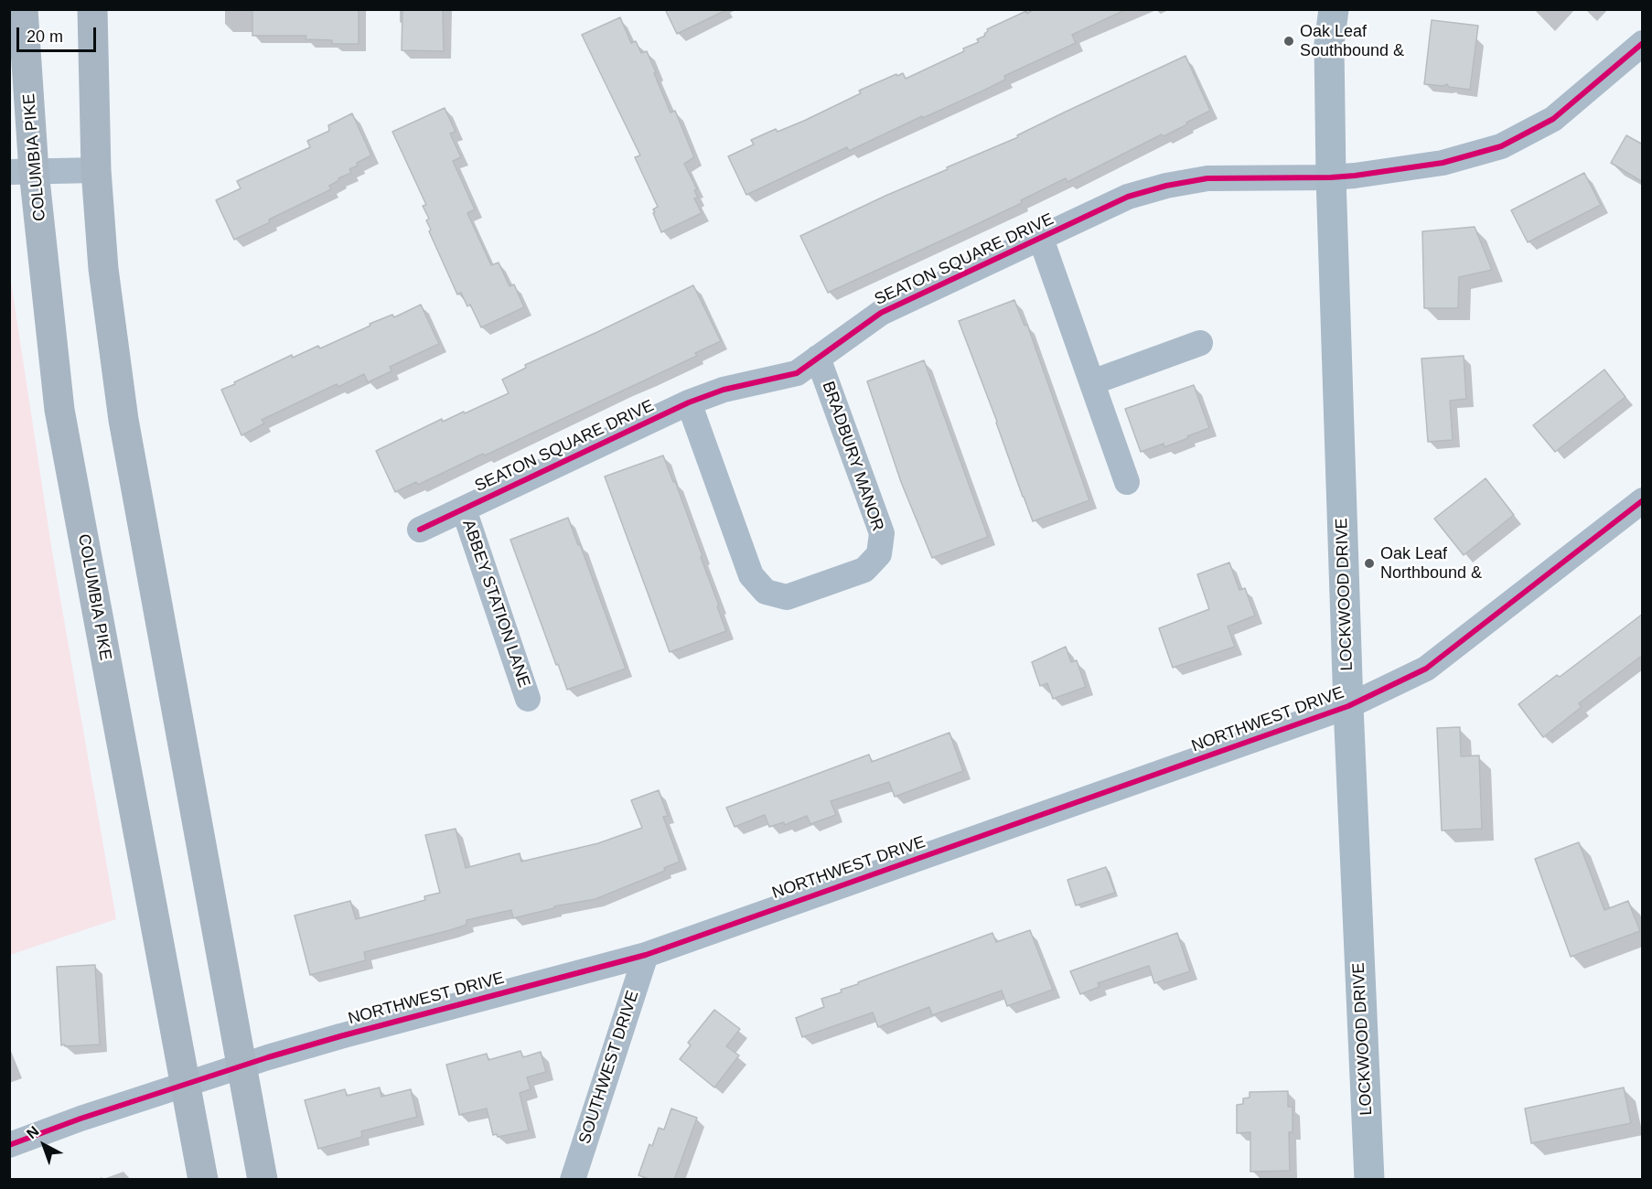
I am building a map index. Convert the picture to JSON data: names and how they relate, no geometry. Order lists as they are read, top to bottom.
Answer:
{
  "streets": {
    "highway": ["COLUMBIA PIKE"],
    "street": [
      "SEATON SQUARE DRIVE",
      "BRADBURY MANOR",
      "LOCKWOOD DRIVE",
      "ABBEY STATION LANE",
      "NORTHWEST DRIVE",
      "SOUTHWEST DRIVE"
    ]
  },
  "crossings": [
    ["COLUMBIA PIKE", "NORTHWEST DRIVE"],
    ["SEATON SQUARE DRIVE", "BRADBURY MANOR"],
    ["SEATON SQUARE DRIVE", "LOCKWOOD DRIVE"],
    ["SEATON SQUARE DRIVE", "ABBEY STATION LANE"],
    ["LOCKWOOD DRIVE", "NORTHWEST DRIVE"],
    ["NORTHWEST DRIVE", "SOUTHWEST DRIVE"]
  ],
  "places": ["Oak Leaf Southbound &", "Oak Leaf Northbound &"],
  "scale_bar": "20 m",
  "north": "top left"
}
